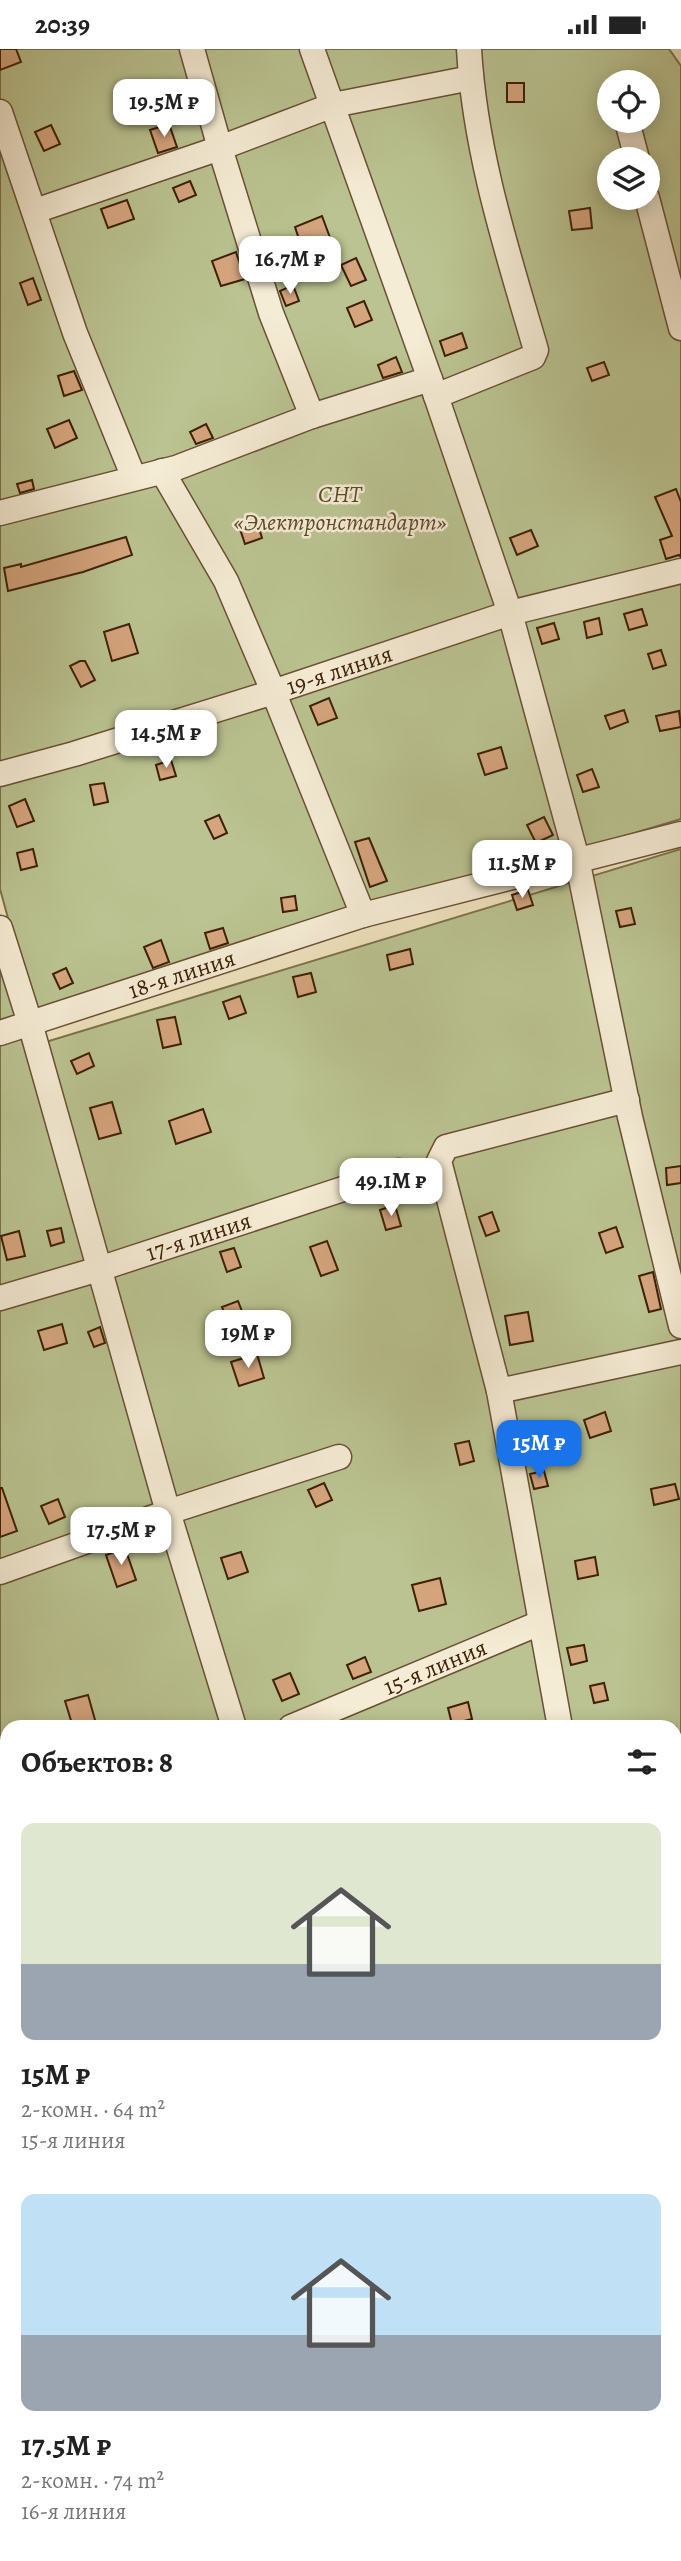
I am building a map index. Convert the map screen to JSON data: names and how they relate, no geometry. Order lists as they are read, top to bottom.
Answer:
{
  "streets": {
    "street": [
      "19-я линия",
      "18-я линия",
      "17-я линия",
      "15-я линия"
    ]
  },
  "parks": ["СНТ «Электронстандарт»"],
  "page": {
    "status": "20:39",
    "price": [
      "19.5M ₽",
      "16.7M ₽",
      "14.5M ₽",
      "11.5M ₽",
      "49.1M ₽",
      "19M ₽",
      "15M ₽",
      "17.5M ₽"
    ],
    "heading": "Объектов: 8",
    "list": [
      {
        "name": "15M ₽",
        "note": "2-комн. · 64 m² · 15-я линия"
      },
      {
        "name": "17.5M ₽",
        "note": "2-комн. · 74 m² · 16-я линия"
      }
    ]
  }
}
